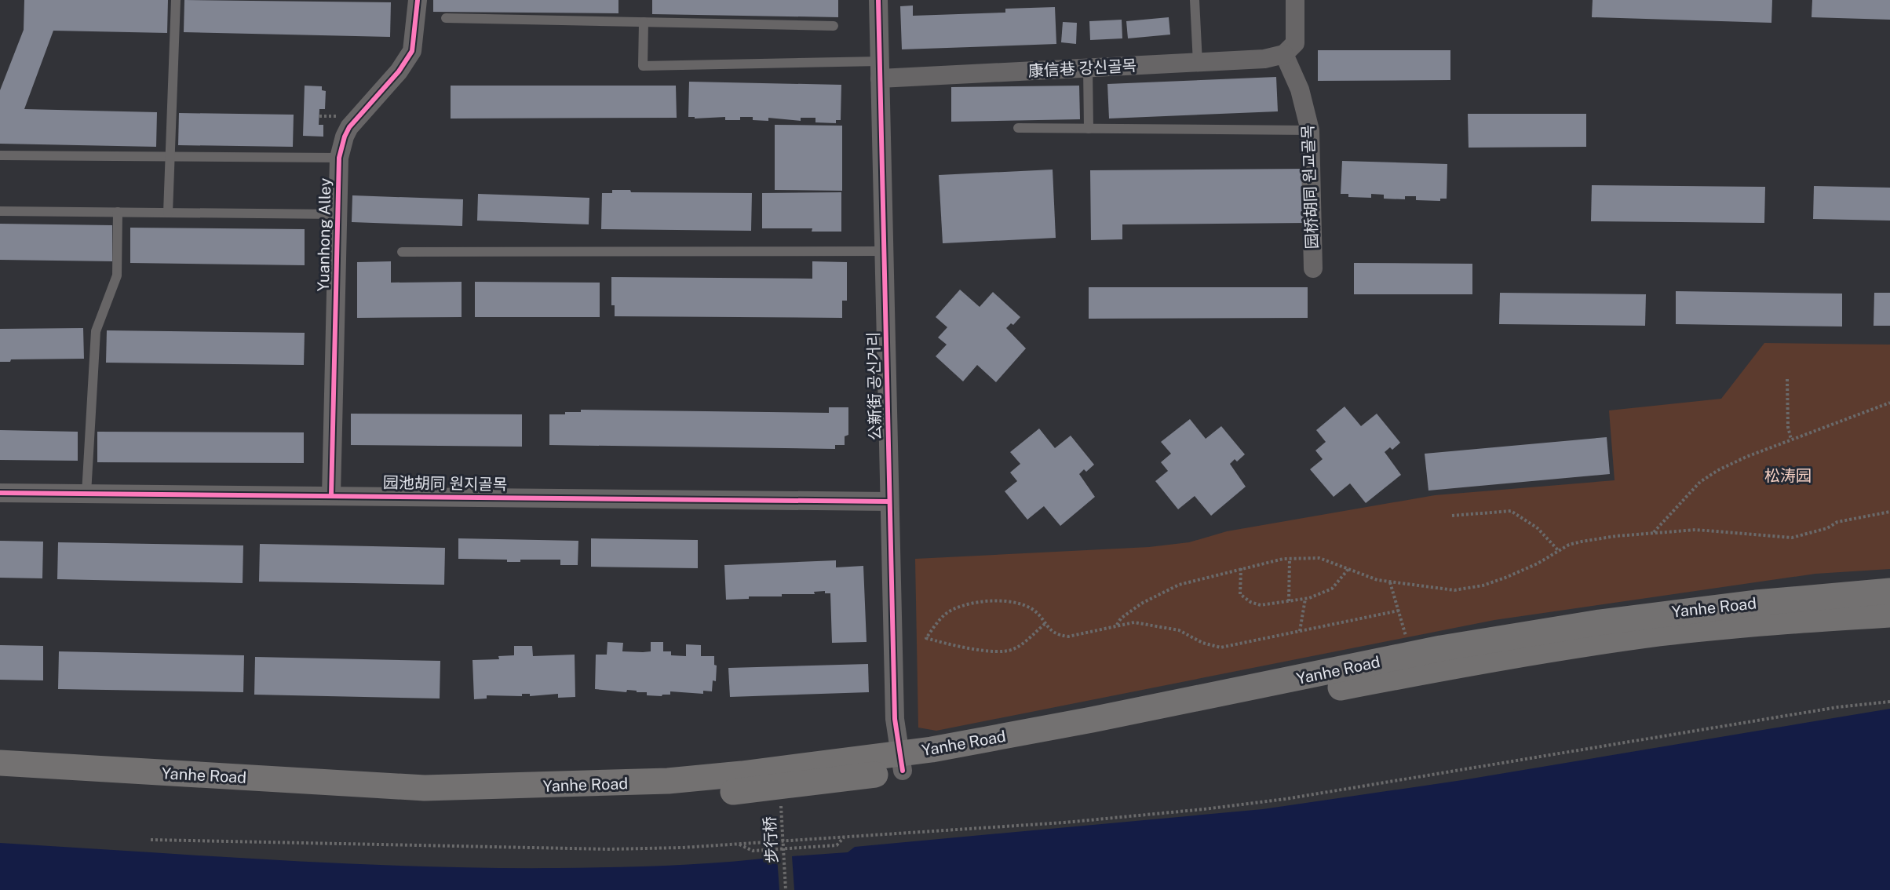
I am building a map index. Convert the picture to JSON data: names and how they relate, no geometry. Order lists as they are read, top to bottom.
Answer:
{
  "streets": {
    "main road": ["Yanhe Road"],
    "street": [
      "康信巷 강신골목",
      "园桥胡同 원교골목",
      "Yuanhong Alley",
      "公新街 공신거리",
      "园池胡同 원지골목"
    ],
    "path": ["步行桥"]
  },
  "crossings": [
    ["康信巷 강신골목", "园桥胡同 원교골목"],
    ["康信巷 강신골목", "公新街 공신거리"],
    ["Yuanhong Alley", "园池胡同 원지골목"],
    ["公新街 공신거리", "园池胡同 원지골목"],
    ["公新街 공신거리", "Yanhe Road"],
    ["Yanhe Road", "步行桥"]
  ],
  "parks": ["松涛园"]
}
